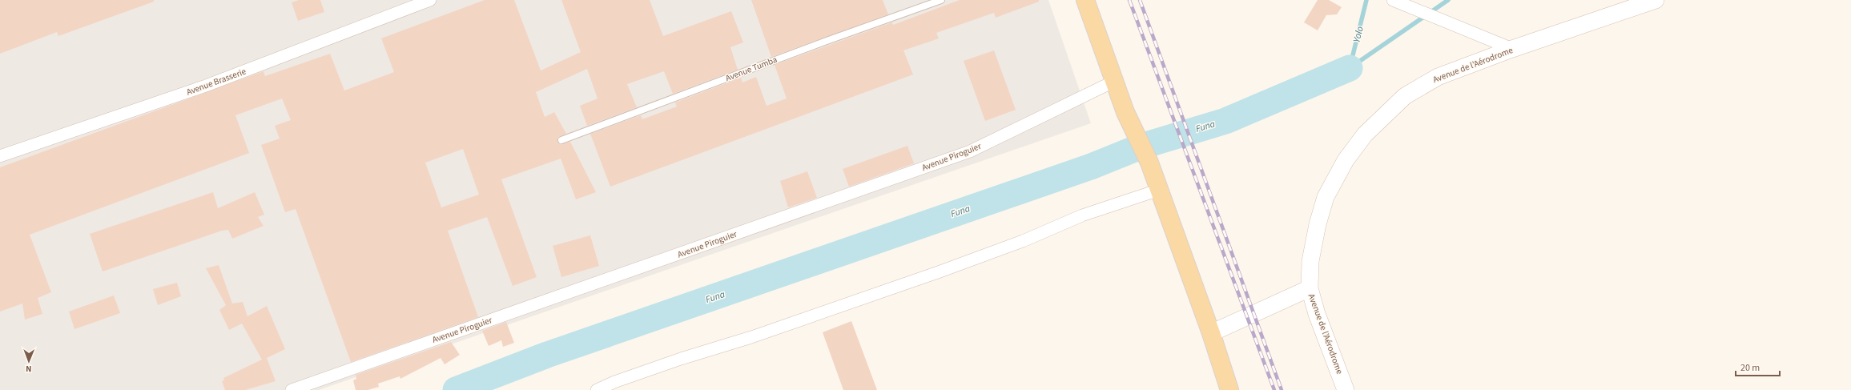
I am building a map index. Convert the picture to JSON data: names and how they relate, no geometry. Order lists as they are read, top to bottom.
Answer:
{
  "streets": {
    "main road": ["Avenue de l’Aérodrome"],
    "street": ["Avenue Brasserie", "Avenue Piroguier"],
    "lane": ["Avenue Tumba"]
  },
  "water": ["Yolo", "Funa"],
  "scale_bar": "20 m",
  "north": "bottom"
}
